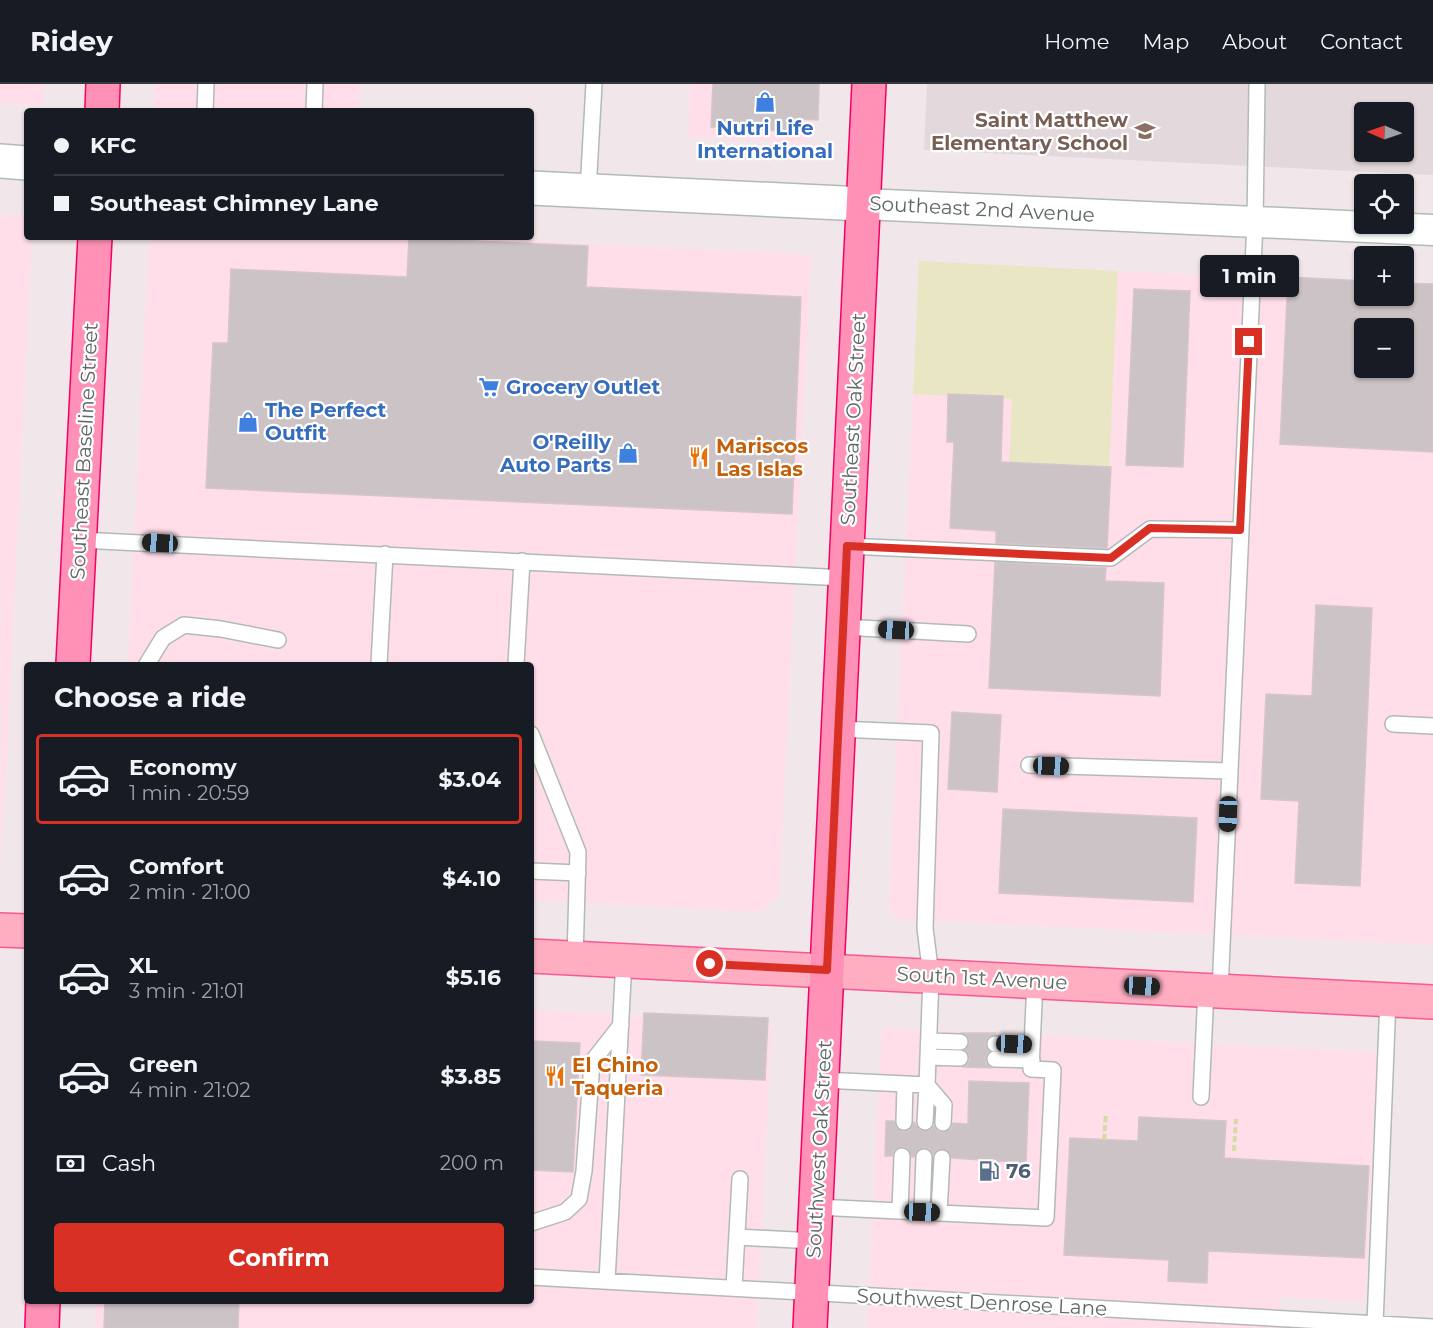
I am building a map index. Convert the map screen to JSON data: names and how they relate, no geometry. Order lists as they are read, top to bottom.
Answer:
{
  "streets": {
    "highway": ["Southeast Oak Street", "Southeast Baseline Street", "Southwest Oak Street"],
    "main road": ["South 1st Avenue"],
    "street": ["Southeast 2nd Avenue"],
    "lane": ["Southwest Denrose Lane"]
  },
  "crossings": [
    ["Southeast 2nd Avenue", "Southeast Oak Street"],
    ["Southeast Oak Street", "South 1st Avenue"],
    ["Southeast Oak Street", "Southwest Oak Street"],
    ["South 1st Avenue", "Southwest Oak Street"],
    ["Southwest Oak Street", "Southwest Denrose Lane"]
  ],
  "places": {
    "shop": ["Nutri Life International", "The Perfect Outfit", "O'Reilly Auto Parts"],
    "school or university": ["Saint Matthew Elementary School"],
    "supermarket": ["Grocery Outlet"],
    "restaurant": ["Mariscos Las Islas", "El Chino Taqueria"],
    "fuel station": ["76"]
  },
  "north": "left",
  "page": {
    "header": "Ridey",
    "nav": [
      "Home",
      "Map",
      "About",
      "Contact"
    ],
    "map_buttons": ["+", "−"],
    "banner": ["KFC", "Southeast Chimney Lane"],
    "bubble": "1 min",
    "heading": "Choose a ride",
    "list": [
      {
        "name": "Economy",
        "note": "1 min · 20:59",
        "value": "$3.04"
      },
      {
        "name": "Comfort",
        "note": "2 min · 21:00",
        "value": "$4.10"
      },
      {
        "name": "XL",
        "note": "3 min · 21:01",
        "value": "$5.16"
      },
      {
        "name": "Green",
        "note": "4 min · 21:02",
        "value": "$3.85"
      }
    ],
    "pay": ["Cash", "200 m"],
    "buttons": "Confirm"
  }
}
